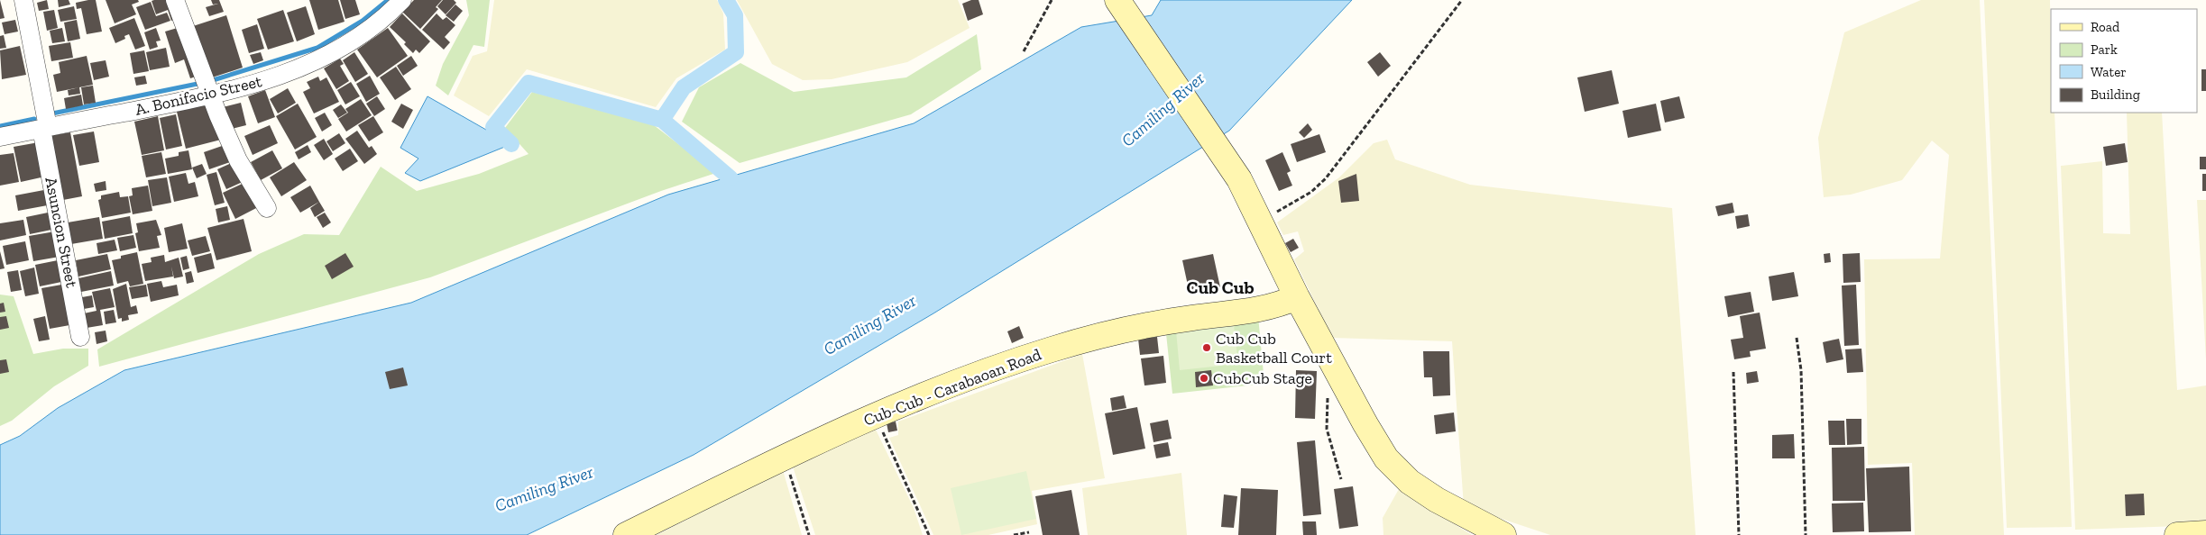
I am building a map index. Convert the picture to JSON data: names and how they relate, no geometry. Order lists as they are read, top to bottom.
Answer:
{
  "streets": {
    "street": ["A. Bonifacio Street", "Asuncion Street", "Cub-Cub - Carabaoan Road"]
  },
  "crossings": [
    ["A. Bonifacio Street", "Asuncion Street"]
  ],
  "districts": ["Cub Cub"],
  "water": ["Camiling River"],
  "places": ["Cub Cub Basketball Court", "CubCub Stage"],
  "legend": [
    "Road",
    "Park",
    "Water",
    "Building"
  ]
}
